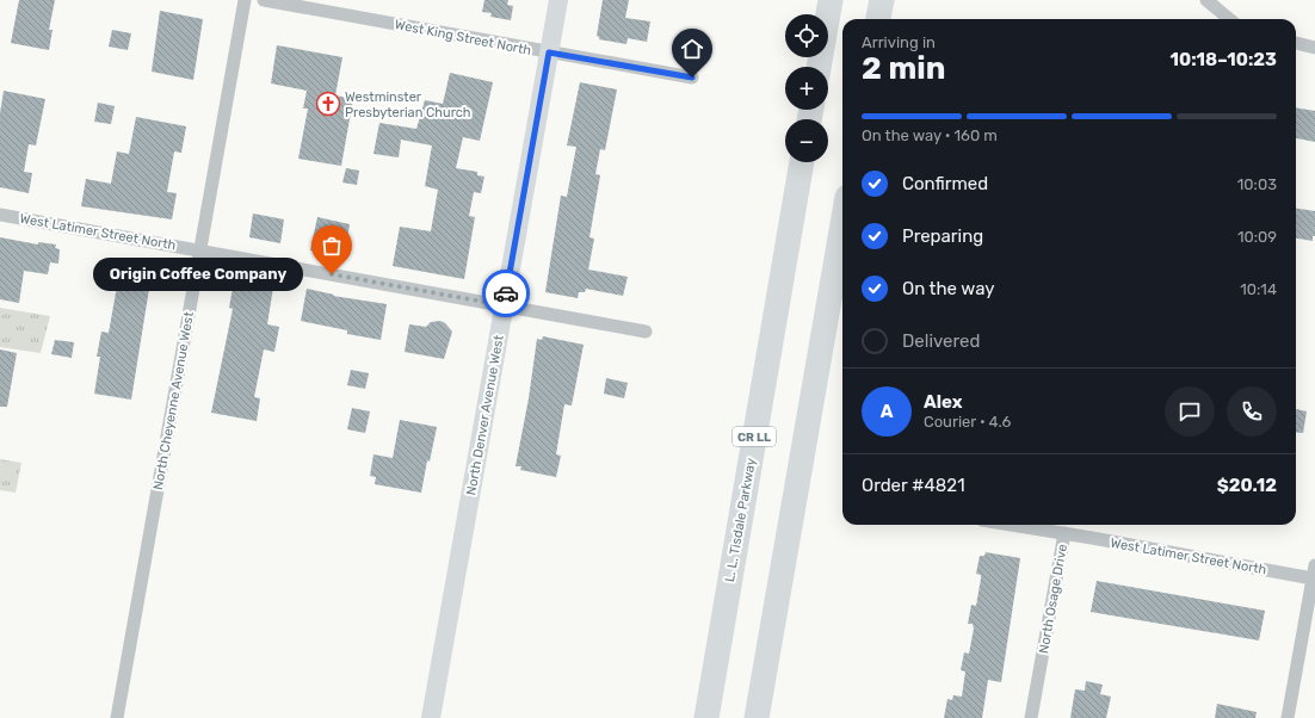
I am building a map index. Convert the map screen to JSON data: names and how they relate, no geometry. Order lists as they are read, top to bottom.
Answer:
{
  "streets": {
    "highway": ["CR LL", "L. L. Tisdale Parkway"],
    "street": [
      "West King Street North",
      "West Latimer Street North",
      "North Cheyenne Avenue West",
      "North Denver Avenue West",
      "North Osage Drive"
    ]
  },
  "crossings": [
    ["West King Street North", "North Denver Avenue West"],
    ["West Latimer Street North", "North Cheyenne Avenue West"],
    ["West Latimer Street North", "North Denver Avenue West"],
    ["West Latimer Street North", "North Osage Drive"]
  ],
  "places": {
    "church": ["Westminster Presbyterian Church"],
    "other": ["Origin Coffee Company"]
  },
  "page": {
    "map_buttons": ["+", "−"],
    "heading": ["2 min", "Arriving in", "10:18–10:23"],
    "panel": [
      "Alex",
      "Courier · 4.6",
      "Order #4821",
      "$20.12"
    ],
    "bar": "On the way · 160 m",
    "list": [
      ["Confirmed", "10:03"],
      ["Preparing", "10:09"],
      ["On the way", "10:14"],
      "Delivered"
    ],
    "bubble": "Origin Coffee Company",
    "round": "A"
  }
}
